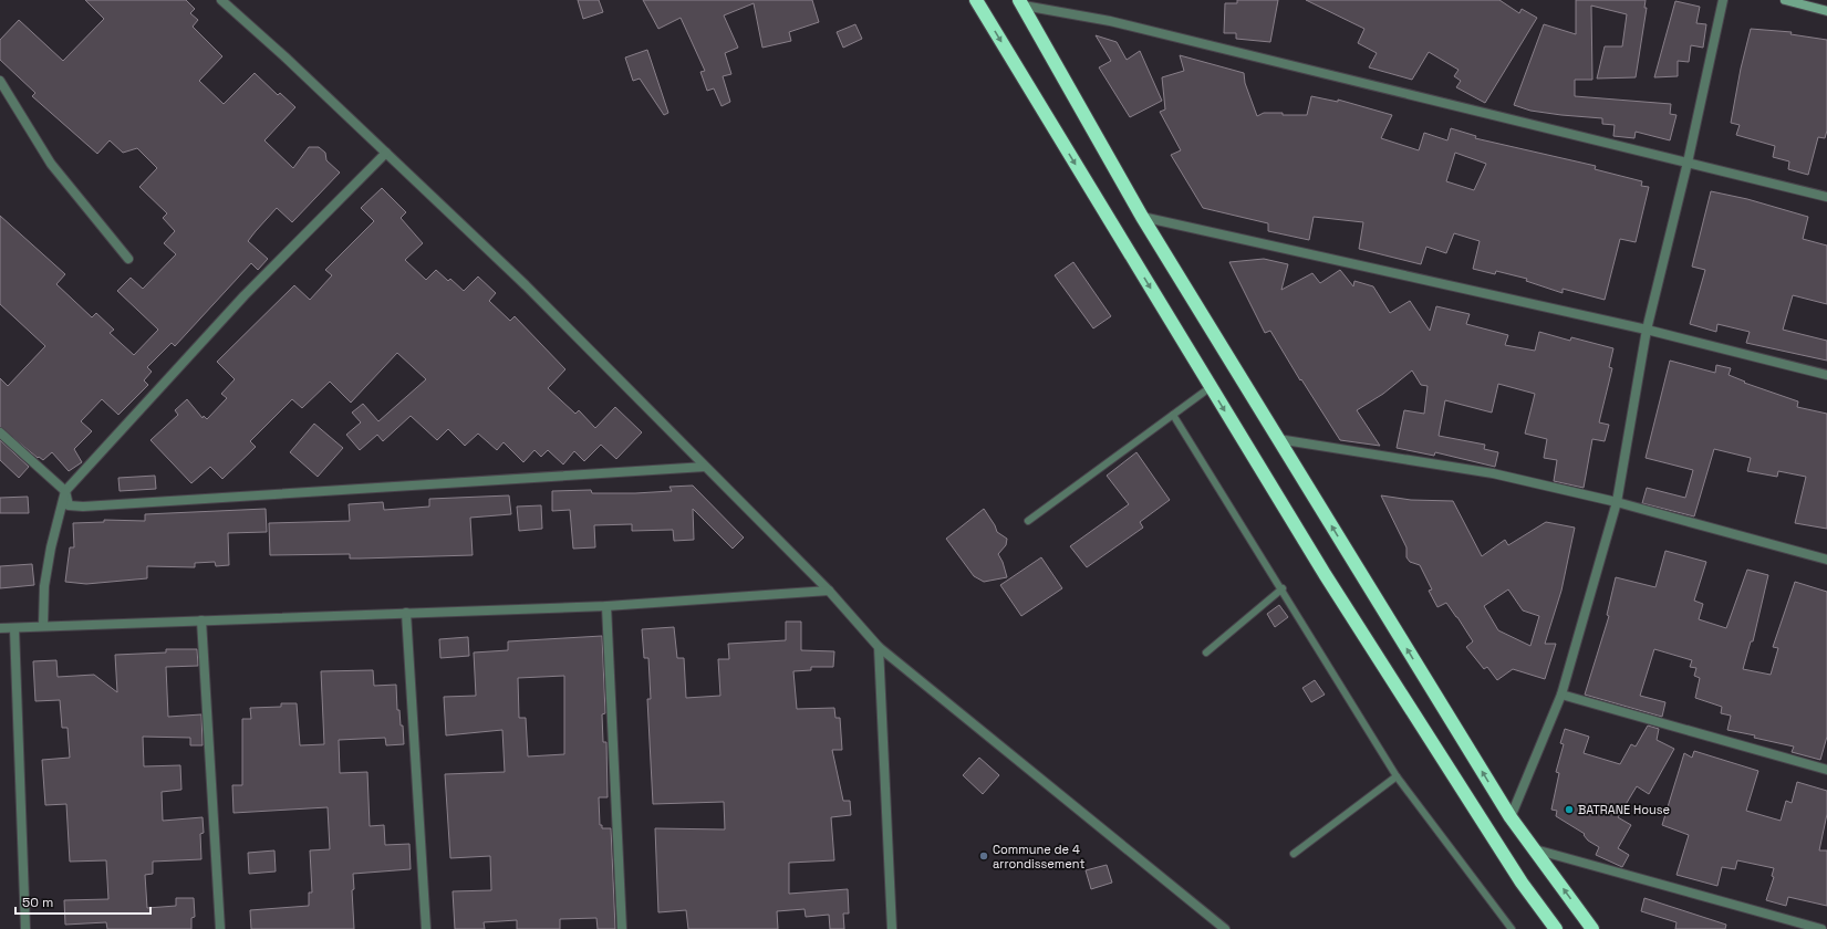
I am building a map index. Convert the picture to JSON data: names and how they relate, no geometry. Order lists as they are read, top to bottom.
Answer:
{
  "places": ["BATRANE House", "Commune de 4 arrondissement"],
  "scale_bar": "50 m"
}
